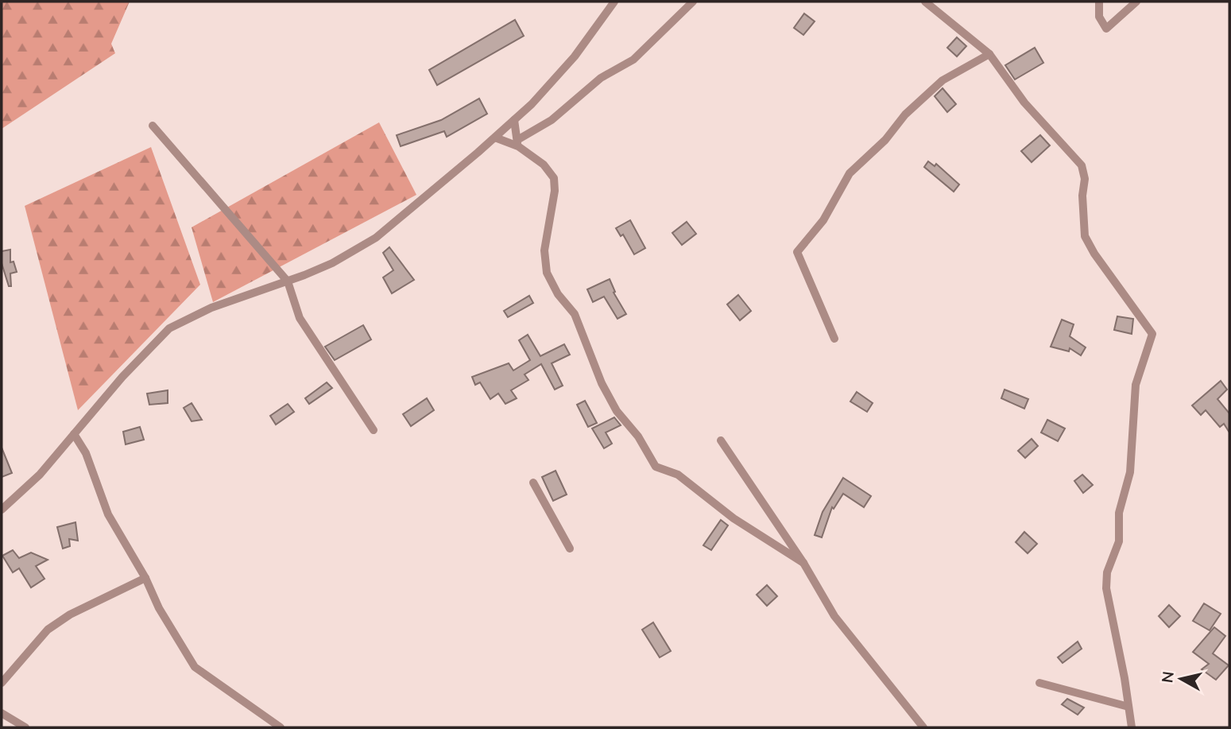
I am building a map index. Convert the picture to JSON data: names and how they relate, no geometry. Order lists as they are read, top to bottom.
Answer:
{
  "north": "left"
}
